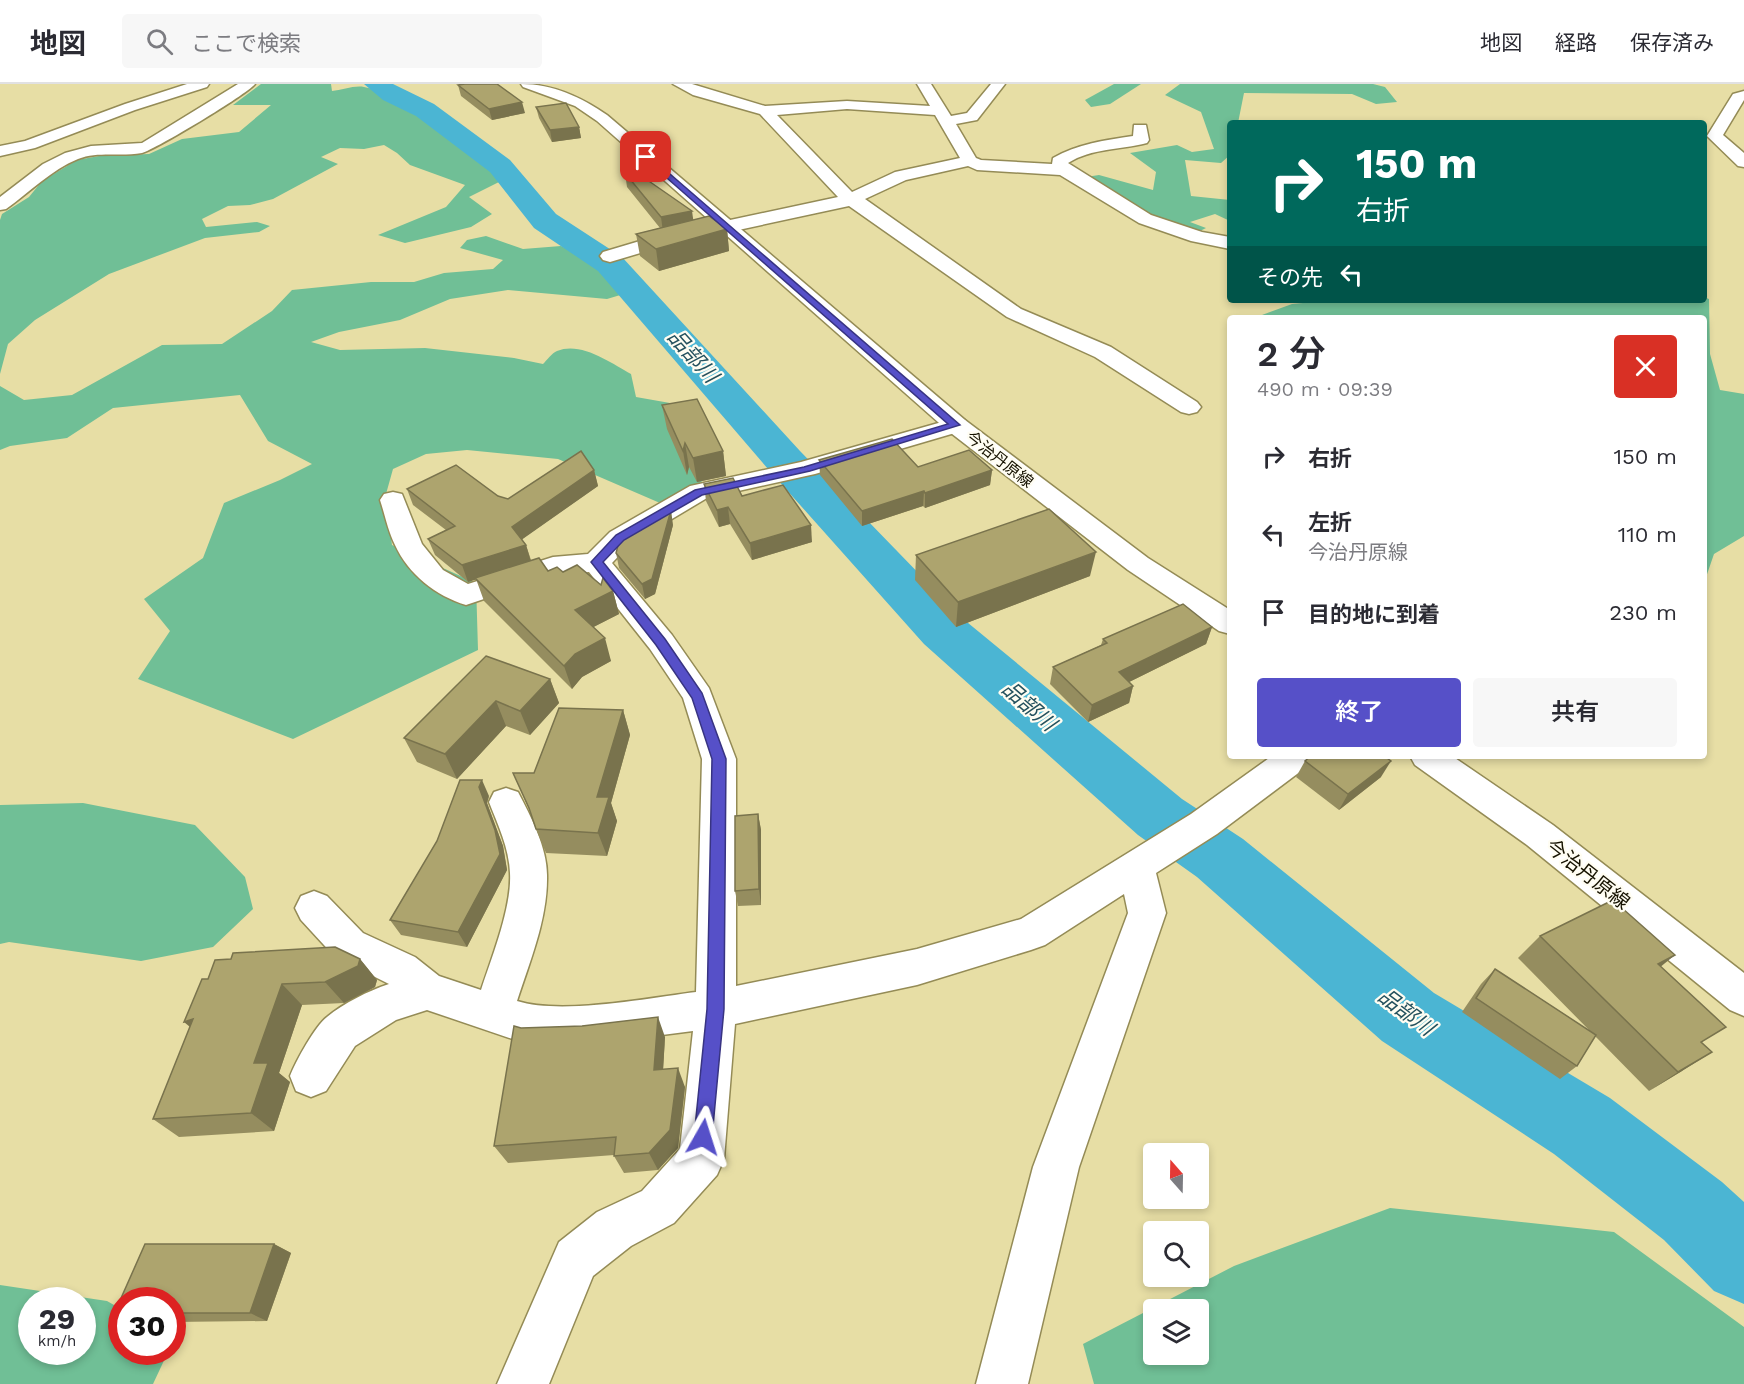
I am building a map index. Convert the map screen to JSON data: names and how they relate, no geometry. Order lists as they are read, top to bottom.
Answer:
{
  "streets": {
    "street": ["今治丹原線"]
  },
  "water": ["品部川"],
  "north": "top",
  "page": {
    "header": "地図",
    "search": "ここで検索",
    "nav": ["地図", "経路", "保存済み"],
    "turn": ["150 m", "右折"],
    "then": "その先",
    "heading": ["2 分", "490 m · 09:39"],
    "list": [
      {
        "name": "右折",
        "value": "150 m"
      },
      {
        "name": "左折",
        "note": "今治丹原線",
        "value": "110 m"
      },
      {
        "name": "目的地に到着",
        "value": "230 m"
      }
    ],
    "buttons": ["終了", "共有"],
    "speed": "29 km/h",
    "limit": "30"
  }
}
